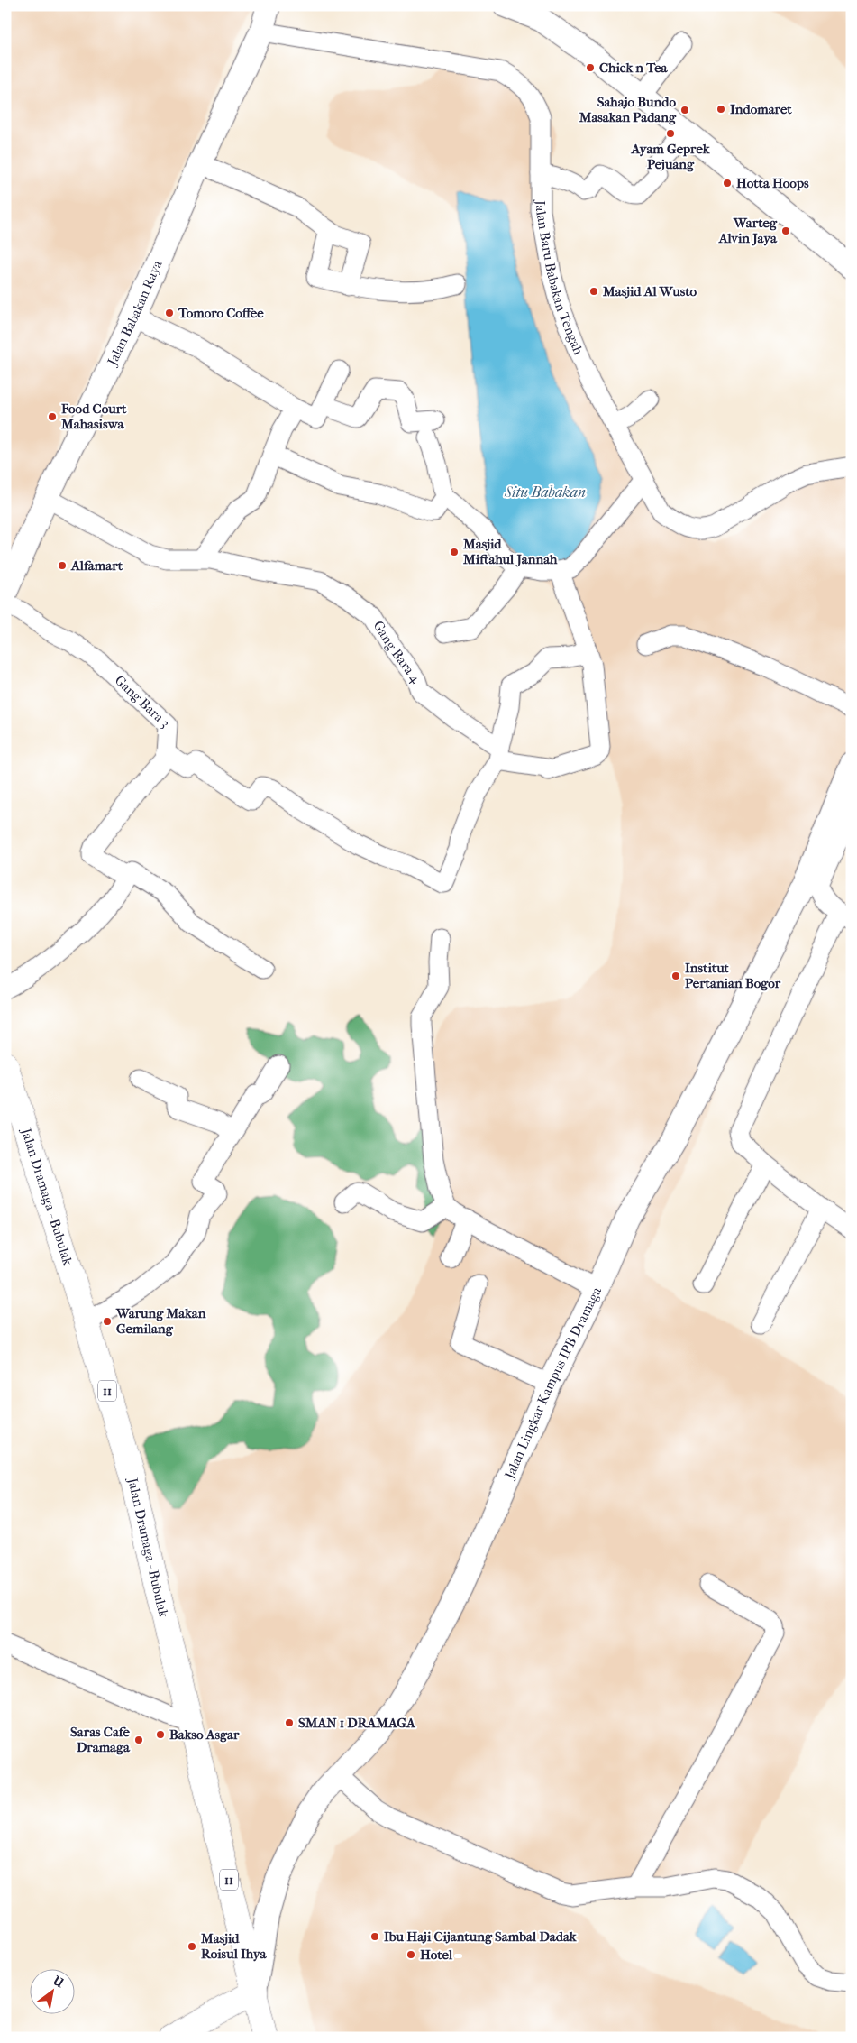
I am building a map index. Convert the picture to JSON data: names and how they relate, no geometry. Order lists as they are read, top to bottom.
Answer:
{
  "streets": {
    "main road": ["Jalan Dramaga - Bubulak", "11"],
    "street": [
      "Jalan Baru Babakan Tengah",
      "Jalan Babakan Raya",
      "Gang Bara 4",
      "Gang Bara 3",
      "Jalan Lingkar Kampus IPB Dramaga"
    ]
  },
  "crossings": [
    ["Jalan Baru Babakan Tengah", "Jalan Babakan Raya"],
    ["Jalan Babakan Raya", "Gang Bara 4"],
    ["Jalan Dramaga - Bubulak", "Jalan Lingkar Kampus IPB Dramaga"]
  ],
  "water": ["Situ Babakan"],
  "places": [
    "Chick n Tea",
    "Indomaret",
    "Sahajo Bundo Masakan Padang",
    "Ayam Geprek Pejuang",
    "Hotta Hoops",
    "Warteg Alvin Jaya",
    "Masjid Al Wusto",
    "Tomoro Coffee",
    "Food Court Mahasiswa",
    "Masjid Miftahul Jannah",
    "Alfamart",
    "Institut Pertanian Bogor",
    "Warung Makan Gemilang",
    "SMAN 1 DRAMAGA",
    "Bakso Asgar",
    "Saras Cafe Dramaga",
    "Ibu Haji Cijantung Sambal Dadak",
    "Masjid Roisul Ihya",
    "Hotel -"
  ],
  "north": "top right"
}
